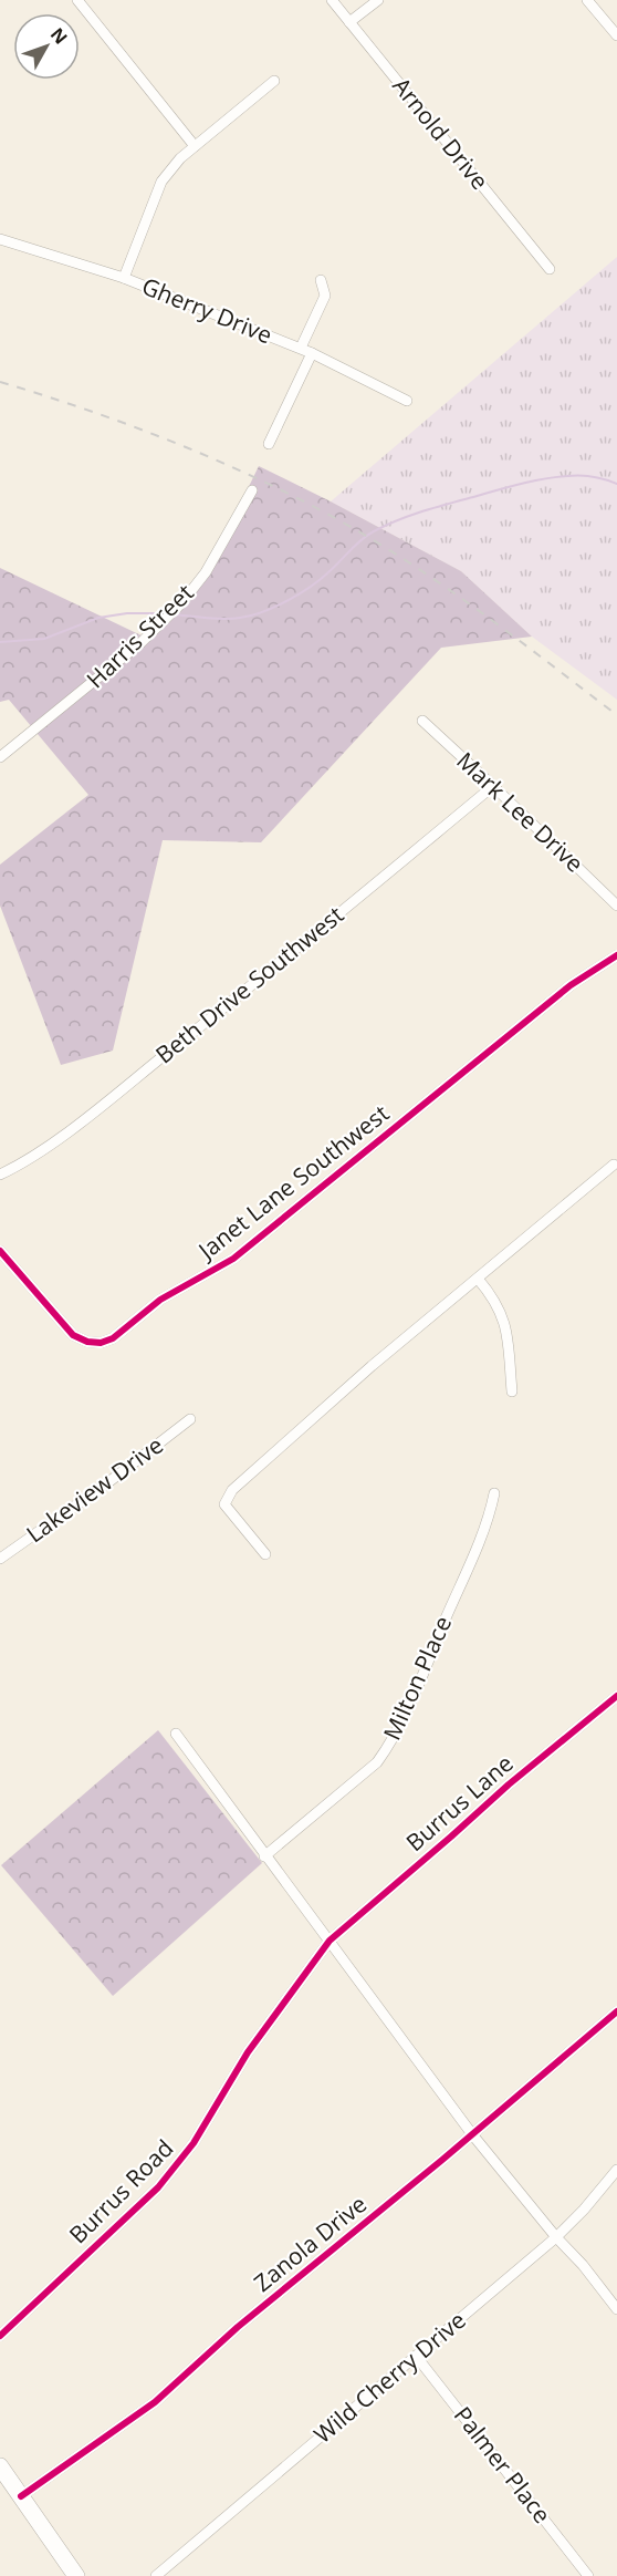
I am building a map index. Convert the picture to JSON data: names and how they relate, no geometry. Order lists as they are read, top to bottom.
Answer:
{
  "streets": {
    "street": [
      "Arnold Drive",
      "Gherry Drive",
      "Harris Street",
      "Mark Lee Drive",
      "Beth Drive Southwest",
      "Janet Lane Southwest",
      "Lakeview Drive",
      "Milton Place",
      "Burrus Lane",
      "Burrus Road",
      "Zanola Drive",
      "Wild Cherry Drive",
      "Palmer Place"
    ]
  },
  "crossings": [
    ["Mark Lee Drive", "Beth Drive Southwest"],
    ["Burrus Lane", "Burrus Road"],
    ["Wild Cherry Drive", "Palmer Place"]
  ],
  "north": "top right"
}
